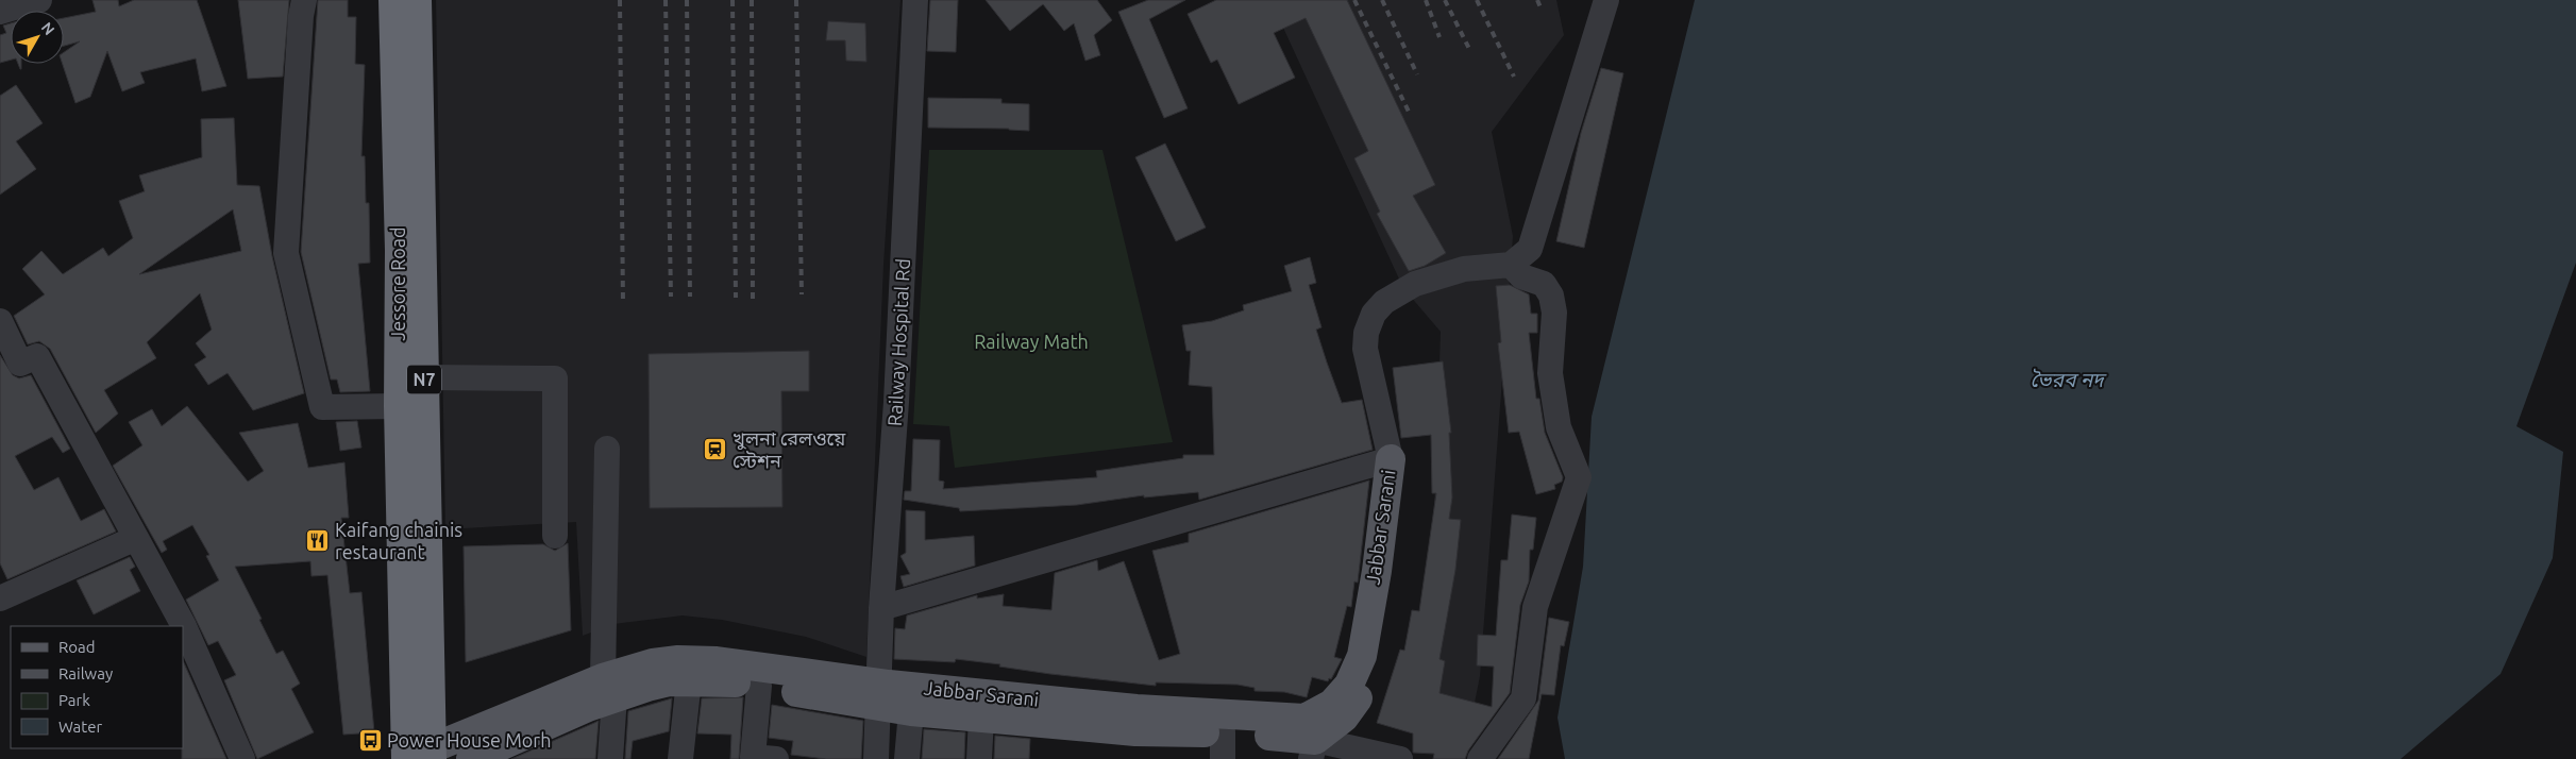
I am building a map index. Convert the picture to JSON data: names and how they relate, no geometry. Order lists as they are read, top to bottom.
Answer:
{
  "streets": {
    "highway": ["Jessore Road", "N7"],
    "main road": ["Jabbar Sarani"],
    "street": ["Railway Hospital Rd"]
  },
  "crossings": [
    ["Jessore Road", "N7"],
    ["Jessore Road", "Jabbar Sarani"],
    ["Railway Hospital Rd", "Jabbar Sarani"],
    ["N7", "Jabbar Sarani"]
  ],
  "water": ["ভৈরব নদ"],
  "parks": ["Railway Math"],
  "places": {
    "station": ["খুলনা রেলওয়ে স্টেশন"],
    "restaurant": ["Kaifang chainis restaurant"],
    "bus stop": ["Power House Morh"]
  },
  "legend": [
    "Road",
    "Railway",
    "Park",
    "Water"
  ],
  "north": "top right"
}
